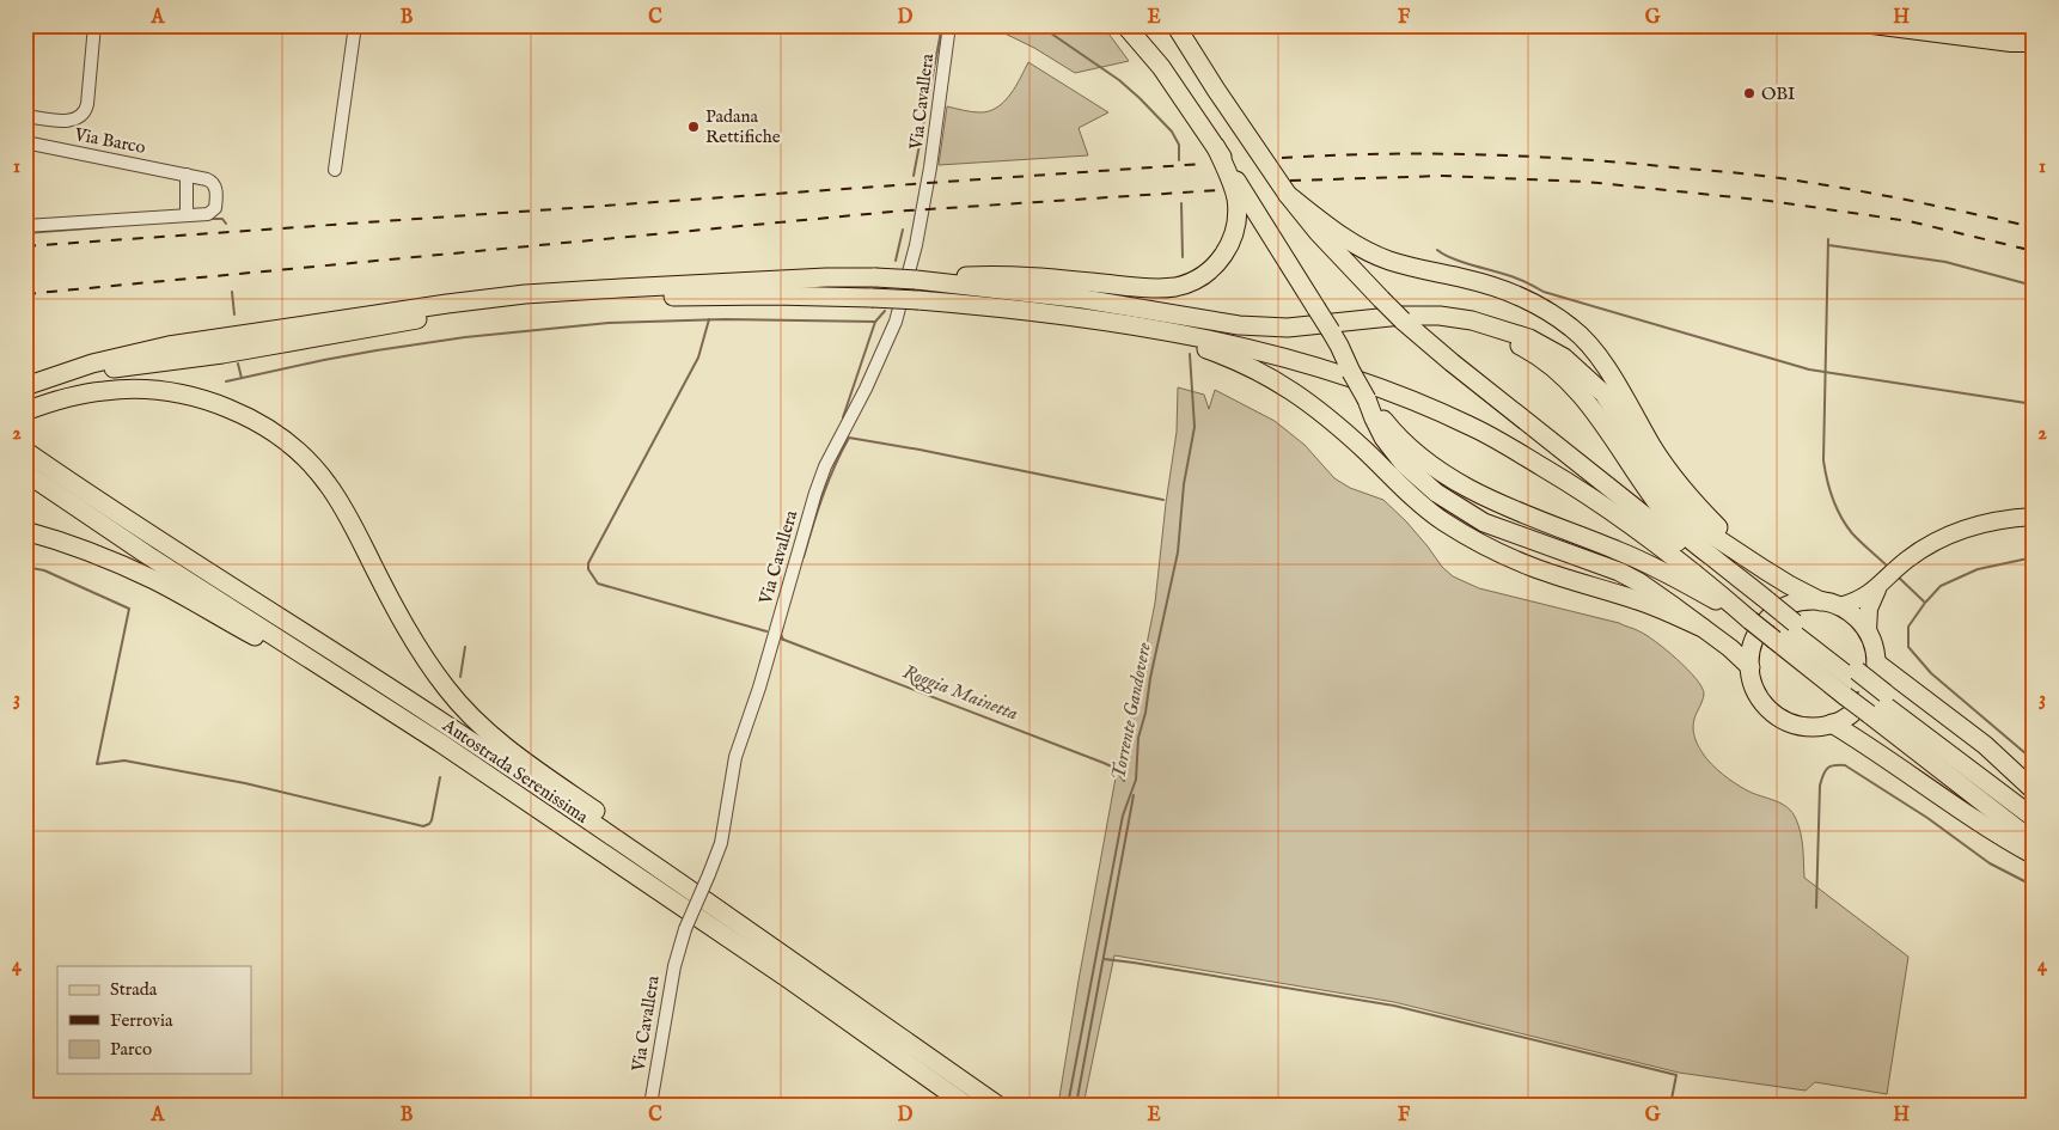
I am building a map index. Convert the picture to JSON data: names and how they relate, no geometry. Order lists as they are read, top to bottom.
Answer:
{
  "streets": {
    "highway": ["Autostrada Serenissima"],
    "street": ["Via Cavallera", "Via Barco"]
  },
  "water": ["Roggia Mainetta", "Torrente Gandovere"],
  "places": ["OBI", "Padana Rettifiche"],
  "legend": ["Strada", "Ferrovia", "Parco"],
  "grid": {
    "columns": [
      "A",
      "B",
      "C",
      "D",
      "E",
      "F",
      "G",
      "H"
    ],
    "rows": [
      "1",
      "2",
      "3",
      "4"
    ]
  }
}
